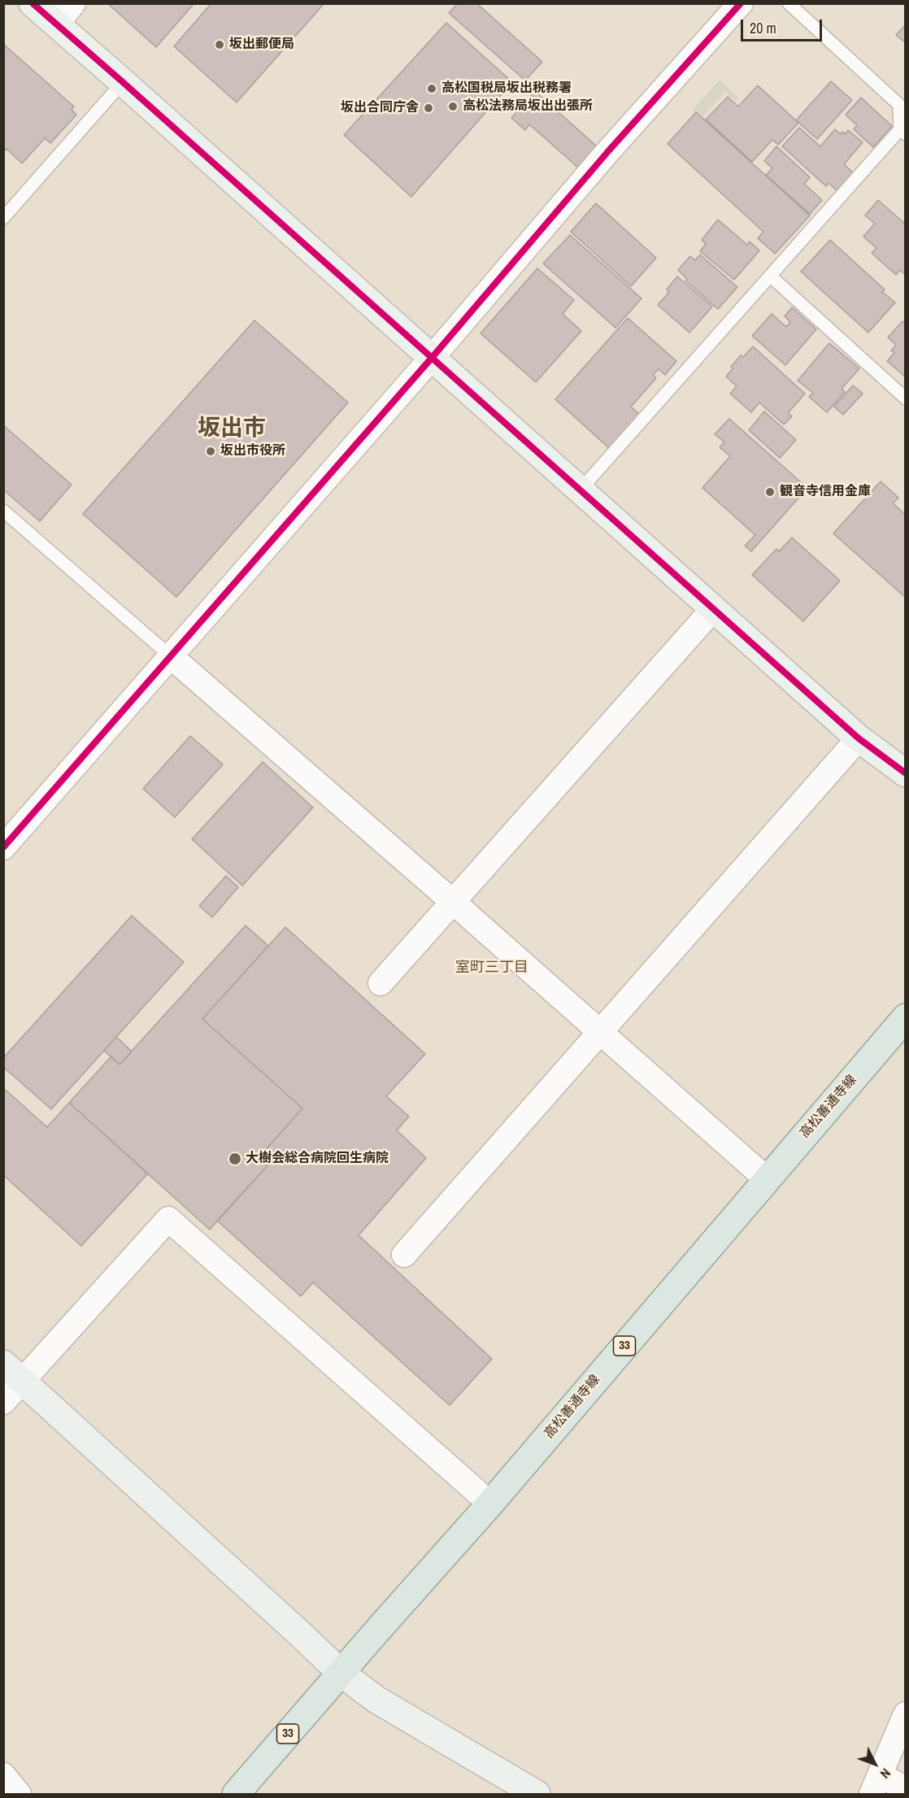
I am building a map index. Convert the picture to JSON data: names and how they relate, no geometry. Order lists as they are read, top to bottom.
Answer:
{
  "streets": {
    "main road": ["高松善通寺線", "33"]
  },
  "districts": ["坂出市", "室町三丁目"],
  "places": [
    "坂出郵便局",
    "高松国税局坂出税務署",
    "高松法務局坂出出張所",
    "坂出合同庁舎",
    "坂出市役所",
    "観音寺信用金庫",
    "大樹会総合病院回生病院"
  ],
  "scale_bar": "20 m",
  "north": "bottom right"
}
